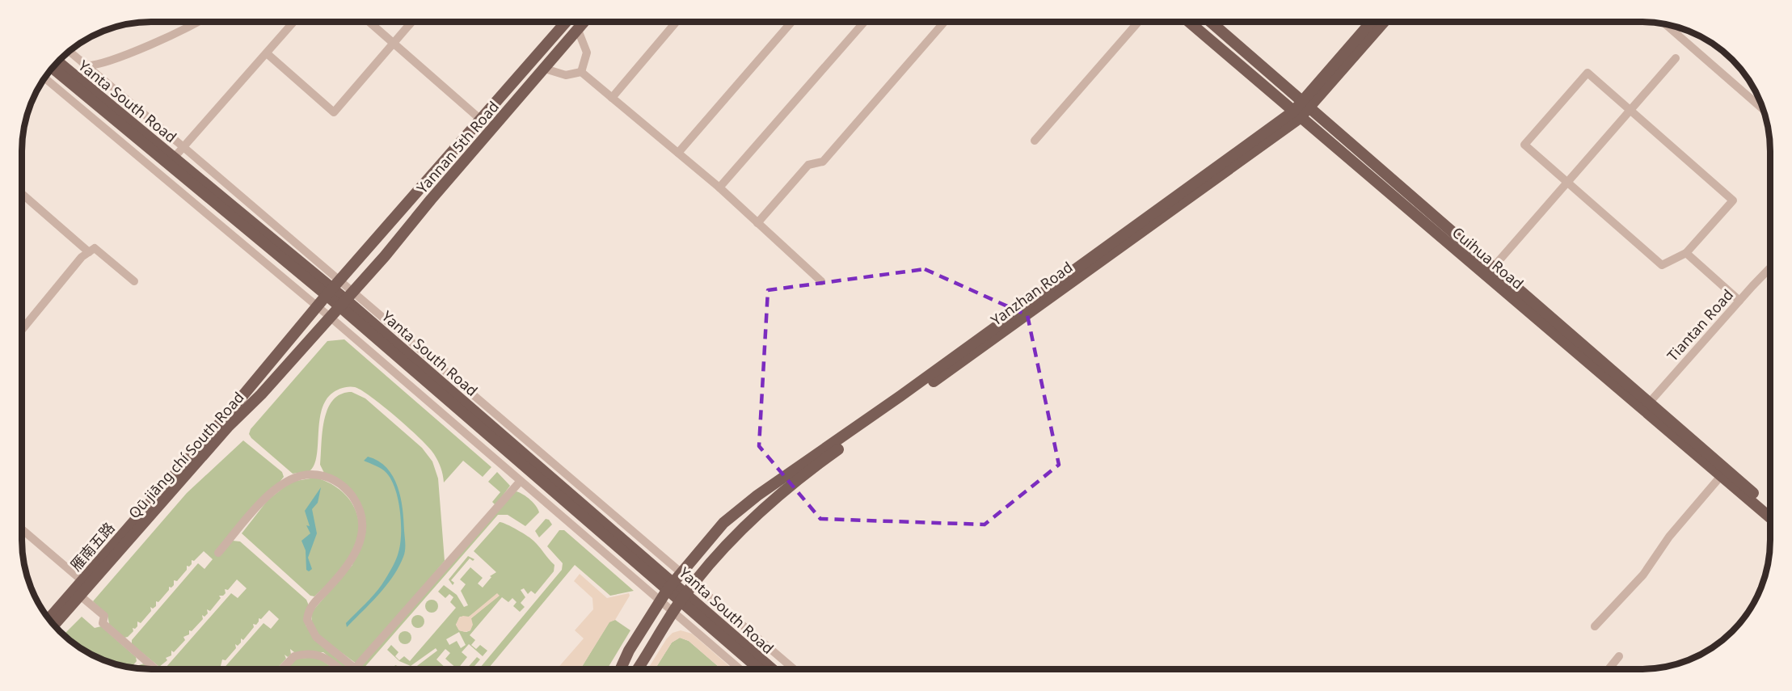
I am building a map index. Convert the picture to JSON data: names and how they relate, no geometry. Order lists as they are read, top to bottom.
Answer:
{
  "streets": {
    "main road": [
      "Yanta South Road",
      "Yannan 5th Road",
      "Cuihua Road",
      "Yanzhan Road",
      "Qū jiāng chí South Road",
      "雁南五路"
    ],
    "street": ["Tiantan Road"]
  },
  "crossings": [
    ["Yanta South Road", "Yannan 5th Road"],
    ["Yanta South Road", "Yanzhan Road"],
    ["Yanta South Road", "Qū jiāng chí South Road"],
    ["Yanta South Road", "雁南五路"],
    ["Yannan 5th Road", "Qū jiāng chí South Road"],
    ["Yannan 5th Road", "雁南五路"],
    ["Cuihua Road", "Yanzhan Road"],
    ["Cuihua Road", "Tiantan Road"]
  ]
}
